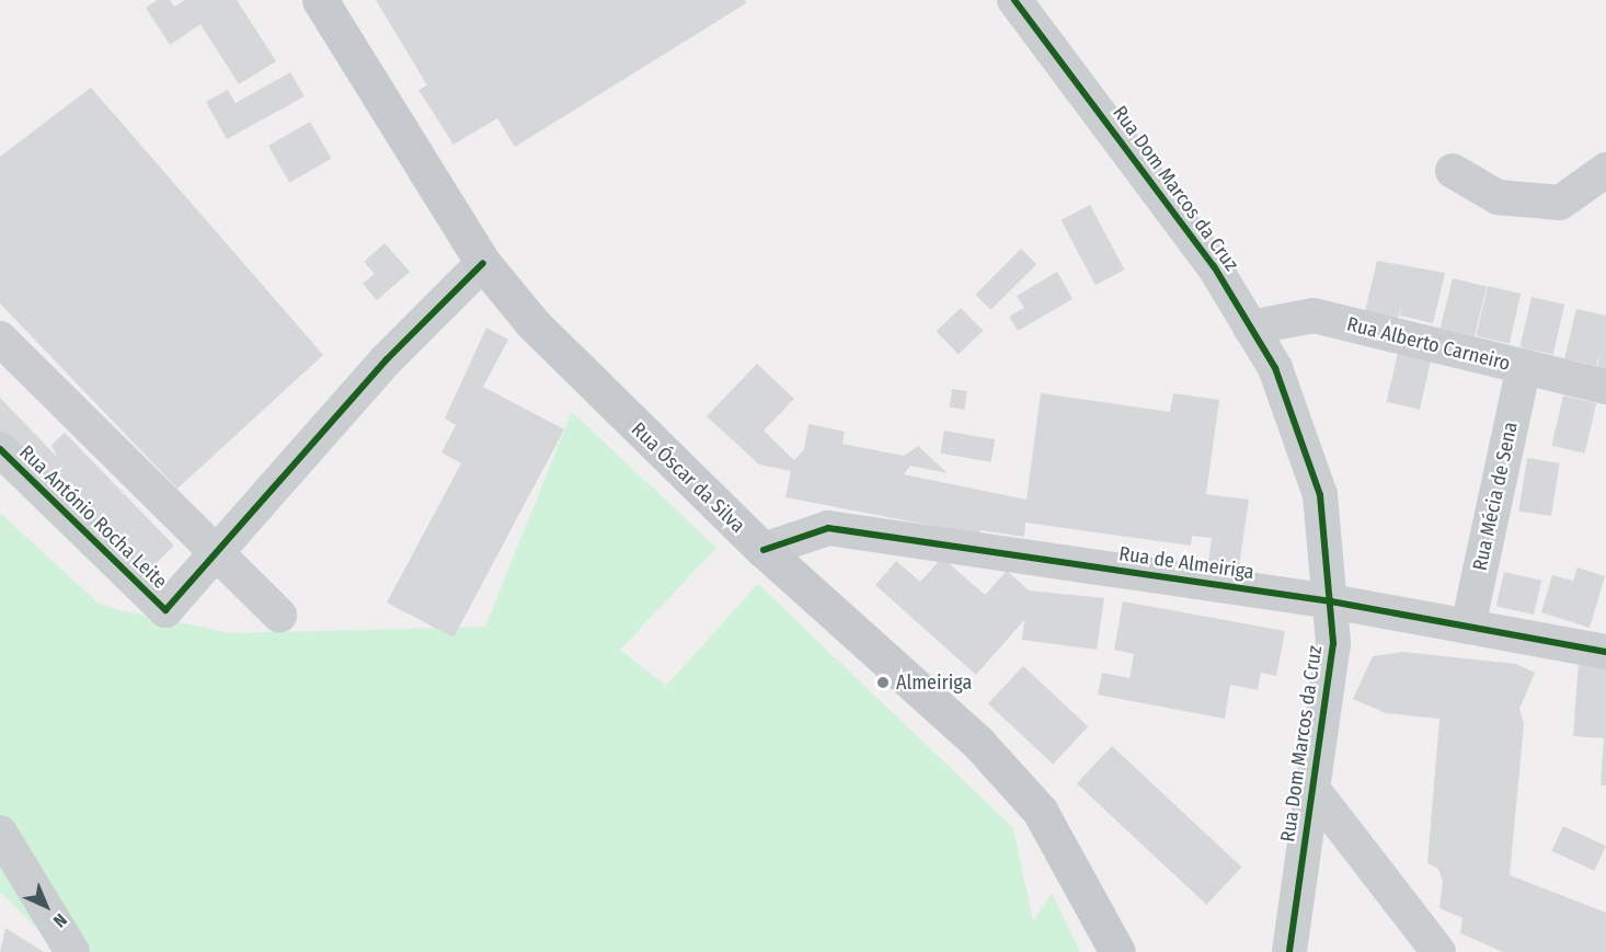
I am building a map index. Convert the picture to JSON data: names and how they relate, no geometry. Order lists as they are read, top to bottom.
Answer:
{
  "streets": {
    "main road": ["Rua Óscar da Silva"],
    "street": [
      "Rua Dom Marcos da Cruz",
      "Rua Alberto Carneiro",
      "Rua Mécia de Sena",
      "Rua António Rocha Leite",
      "Rua de Almeiriga"
    ]
  },
  "crossings": [
    ["Rua Dom Marcos da Cruz", "Rua Alberto Carneiro"],
    ["Rua Dom Marcos da Cruz", "Rua de Almeiriga"],
    ["Rua Alberto Carneiro", "Rua Mécia de Sena"],
    ["Rua Óscar da Silva", "Rua de Almeiriga"],
    ["Rua Mécia de Sena", "Rua de Almeiriga"]
  ],
  "places": ["Almeiriga"],
  "north": "bottom right"
}
